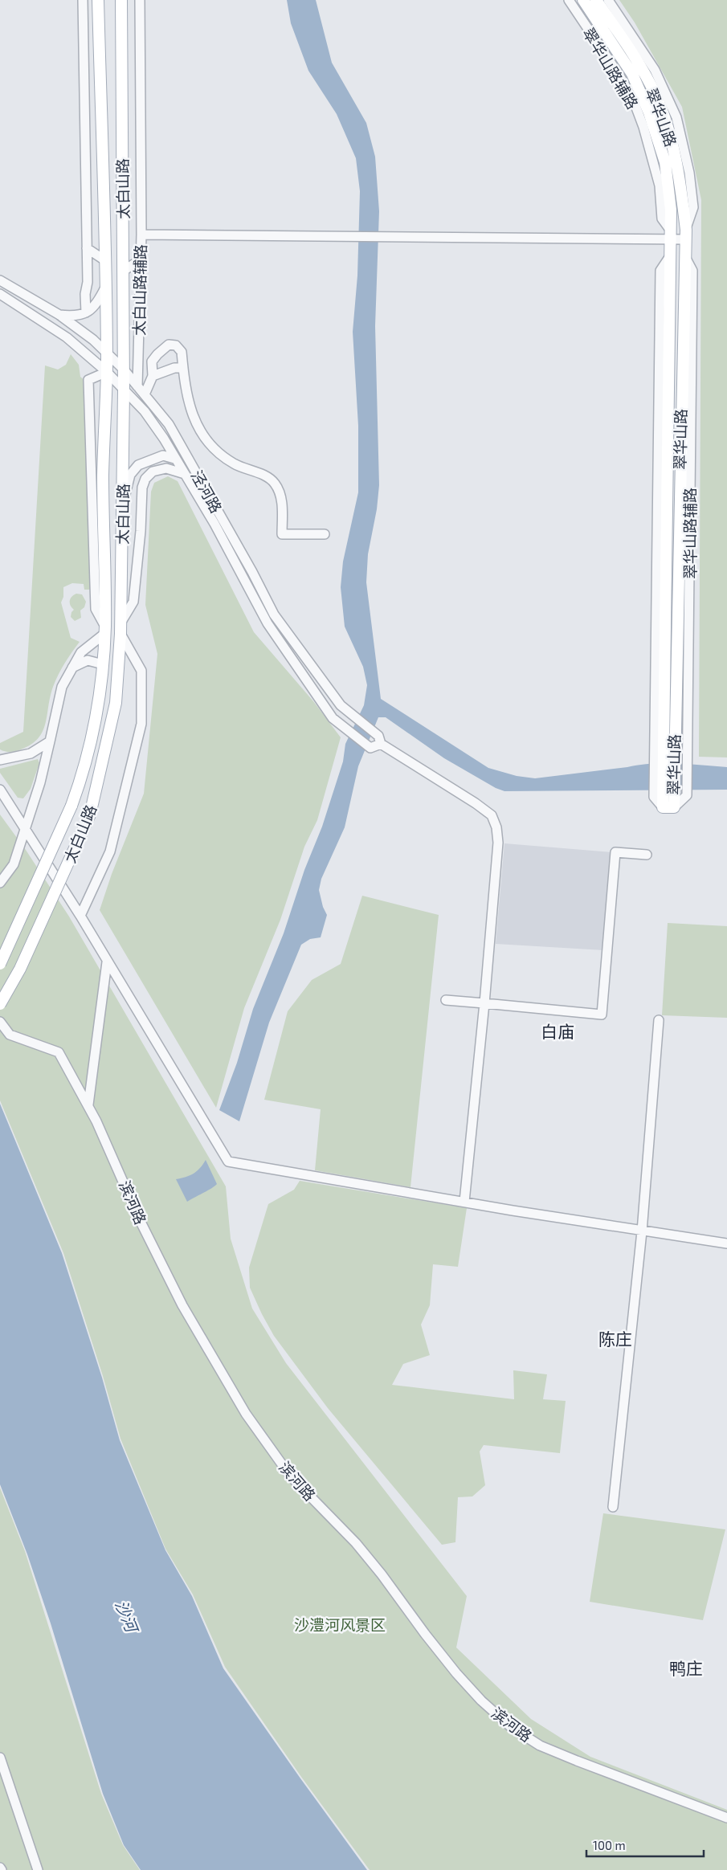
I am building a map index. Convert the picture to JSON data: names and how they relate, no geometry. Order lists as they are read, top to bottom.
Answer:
{
  "streets": {
    "main road": ["翠华山路", "太白山路"],
    "street": [
      "翠华山路辅路",
      "太白山路辅路",
      "泾河路",
      "滨河路"
    ]
  },
  "crossings": [
    ["翠华山路辅路", "翠华山路"],
    ["太白山路", "泾河路"],
    ["太白山路辅路", "泾河路"]
  ],
  "districts": ["白庙", "陈庄", "鸭庄"],
  "water": ["沙河"],
  "parks": ["沙澧河风景区"],
  "scale_bar": "100 m"
}
